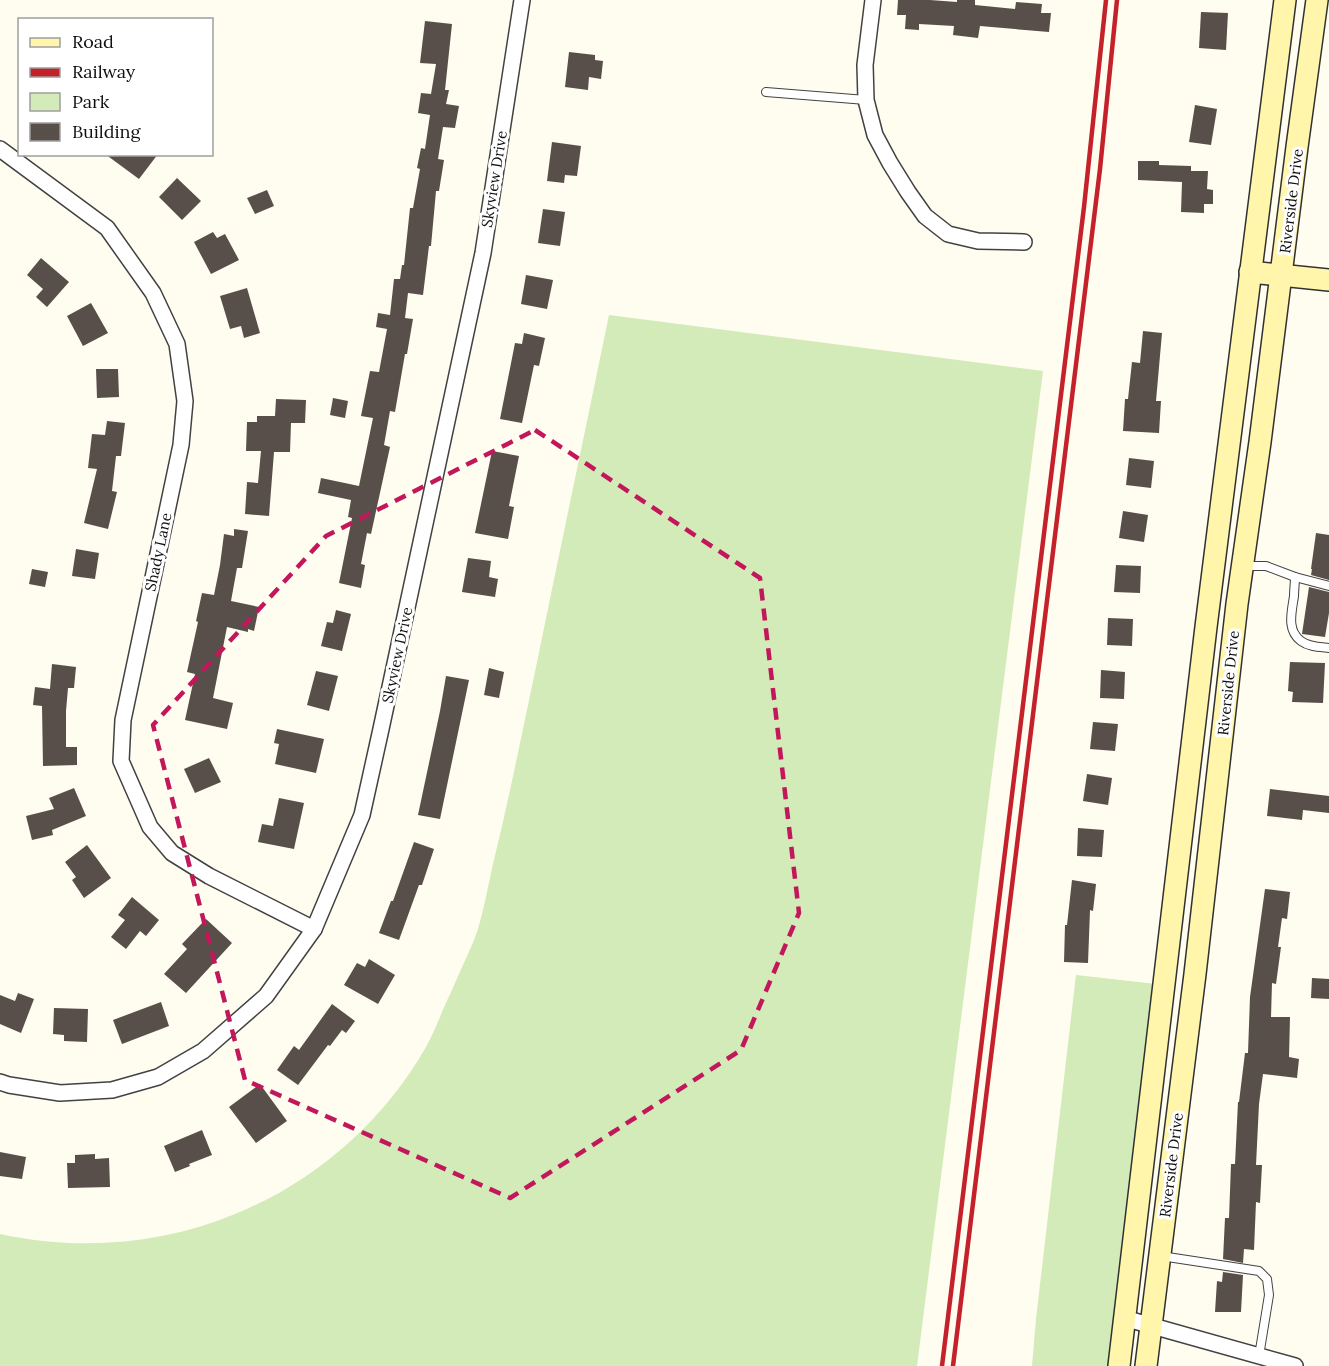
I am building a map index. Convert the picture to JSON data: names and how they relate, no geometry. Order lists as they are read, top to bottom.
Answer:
{
  "streets": {
    "street": ["Skyview Drive", "Riverside Drive", "Shady Lane"]
  },
  "crossings": [
    ["Skyview Drive", "Shady Lane"]
  ],
  "legend": [
    "Road",
    "Railway",
    "Park",
    "Building"
  ]
}
